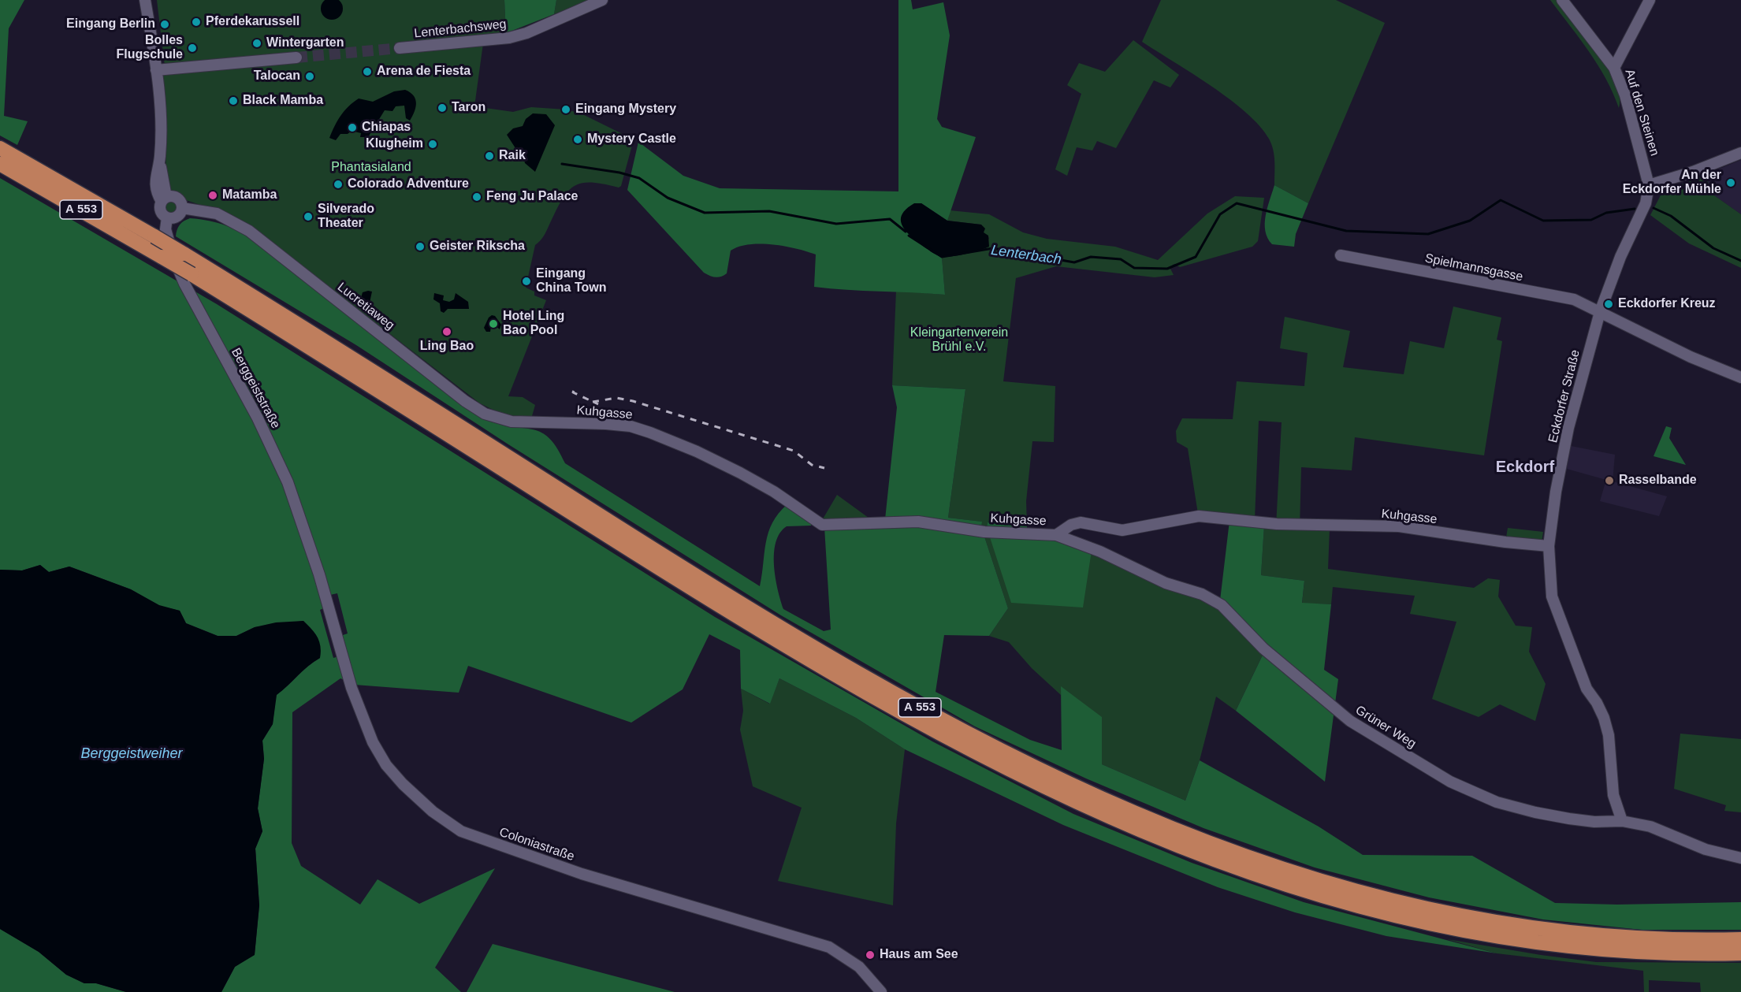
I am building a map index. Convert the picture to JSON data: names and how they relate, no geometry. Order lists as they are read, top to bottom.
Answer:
{
  "streets": {
    "highway": ["A 553"],
    "street": [
      "Lenterbachsweg",
      "Auf den Steinen",
      "Spielmannsgasse",
      "Lucretiaweg",
      "Berggeiststraße",
      "Eckdorfer Straße",
      "Kuhgasse",
      "Grüner Weg",
      "Coloniastraße"
    ]
  },
  "crossings": [
    ["Auf den Steinen", "Eckdorfer Straße"],
    ["Spielmannsgasse", "Eckdorfer Straße"],
    ["Lucretiaweg", "Berggeiststraße"],
    ["Lucretiaweg", "Kuhgasse"],
    ["Berggeiststraße", "Coloniastraße"],
    ["Eckdorfer Straße", "Kuhgasse"],
    ["Eckdorfer Straße", "Grüner Weg"],
    ["Kuhgasse", "Grüner Weg"]
  ],
  "districts": ["Eckdorf"],
  "water": ["Lenterbach", "Berggeistweiher"],
  "parks": ["Phantasialand", "Kleingartenverein Brühl e.V."],
  "places": [
    "Pferdekarussell",
    "Eingang Berlin",
    "Wintergarten",
    "Bolles Flugschule",
    "Arena de Fiesta",
    "Talocan",
    "Black Mamba",
    "Taron",
    "Eingang Mystery",
    "Chiapas",
    "Mystery Castle",
    "Klugheim",
    "Raik",
    "An der Eckdorfer Mühle",
    "Colorado Adventure",
    "Matamba",
    "Feng Ju Palace",
    "Silverado Theater",
    "Geister Rikscha",
    "Eingang China Town",
    "Eckdorfer Kreuz",
    "Hotel Ling Bao Pool",
    "Ling Bao",
    "Rasselbande",
    "Haus am See"
  ]
}
